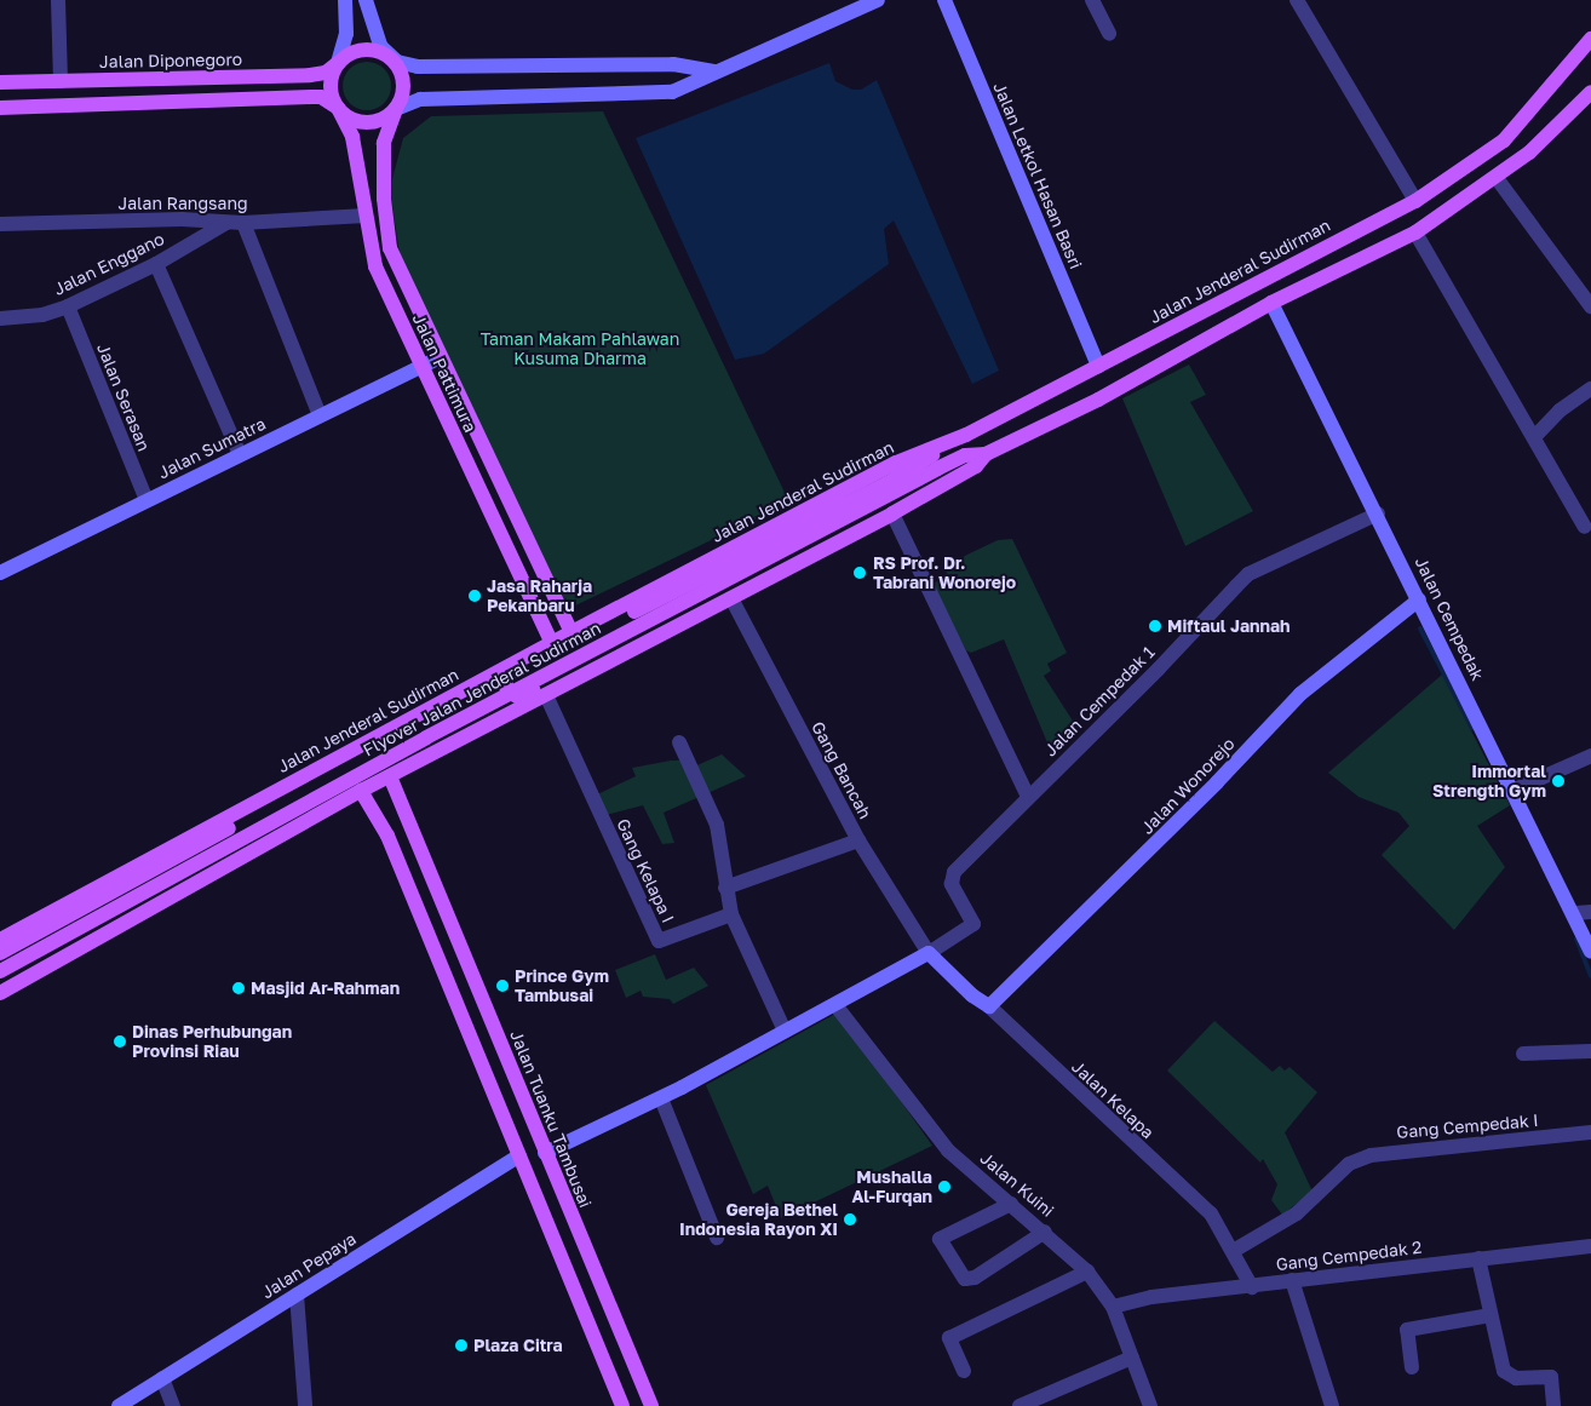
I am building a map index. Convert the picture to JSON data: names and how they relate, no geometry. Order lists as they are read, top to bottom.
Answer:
{
  "streets": {
    "main road": [
      "Jalan Diponegoro",
      "Jalan Jenderal Sudirman",
      "Jalan Pattimura",
      "Flyover Jalan Jenderal Sudirman",
      "Jalan Tuanku Tambusai"
    ],
    "street": [
      "Jalan Letkol Hasan Basri",
      "Jalan Rangsang",
      "Jalan Enggano",
      "Jalan Serasan",
      "Jalan Sumatra",
      "Jalan Cempedak",
      "Jalan Cempedak 1",
      "Gang Bancah",
      "Jalan Wonorejo",
      "Gang Kelapa I",
      "Jalan Kelapa",
      "Gang Cempedak I",
      "Jalan Kuini",
      "Gang Cempedak 2",
      "Jalan Pepaya"
    ]
  },
  "crossings": [
    ["Jalan Diponegoro", "Jalan Pattimura"],
    ["Jalan Letkol Hasan Basri", "Jalan Jenderal Sudirman"],
    ["Jalan Rangsang", "Jalan Enggano"],
    ["Jalan Rangsang", "Jalan Pattimura"],
    ["Jalan Enggano", "Jalan Serasan"],
    ["Jalan Jenderal Sudirman", "Jalan Pattimura"],
    ["Jalan Jenderal Sudirman", "Flyover Jalan Jenderal Sudirman"],
    ["Jalan Pattimura", "Jalan Sumatra"],
    ["Jalan Serasan", "Jalan Sumatra"],
    ["Jalan Cempedak", "Jalan Cempedak 1"],
    ["Jalan Cempedak", "Jalan Wonorejo"],
    ["Jalan Cempedak 1", "Gang Bancah"],
    ["Jalan Cempedak 1", "Jalan Kelapa"],
    ["Gang Bancah", "Jalan Kelapa"],
    ["Jalan Wonorejo", "Jalan Kelapa"],
    ["Jalan Kelapa", "Gang Cempedak I"],
    ["Jalan Kelapa", "Gang Cempedak 2"],
    ["Jalan Kuini", "Gang Cempedak 2"]
  ],
  "parks": ["Taman Makam Pahlawan Kusuma Dharma"],
  "places": [
    "RS Prof. Dr. Tabrani Wonorejo",
    "Jasa Raharja Pekanbaru",
    "Miftaul Jannah",
    "Immortal Strength Gym",
    "Prince Gym Tambusai",
    "Masjid Ar-Rahman",
    "Dinas Perhubungan Provinsi Riau",
    "Mushalla Al-Furqan",
    "Gereja Bethel Indonesia Rayon XI",
    "Plaza Citra"
  ]
}
